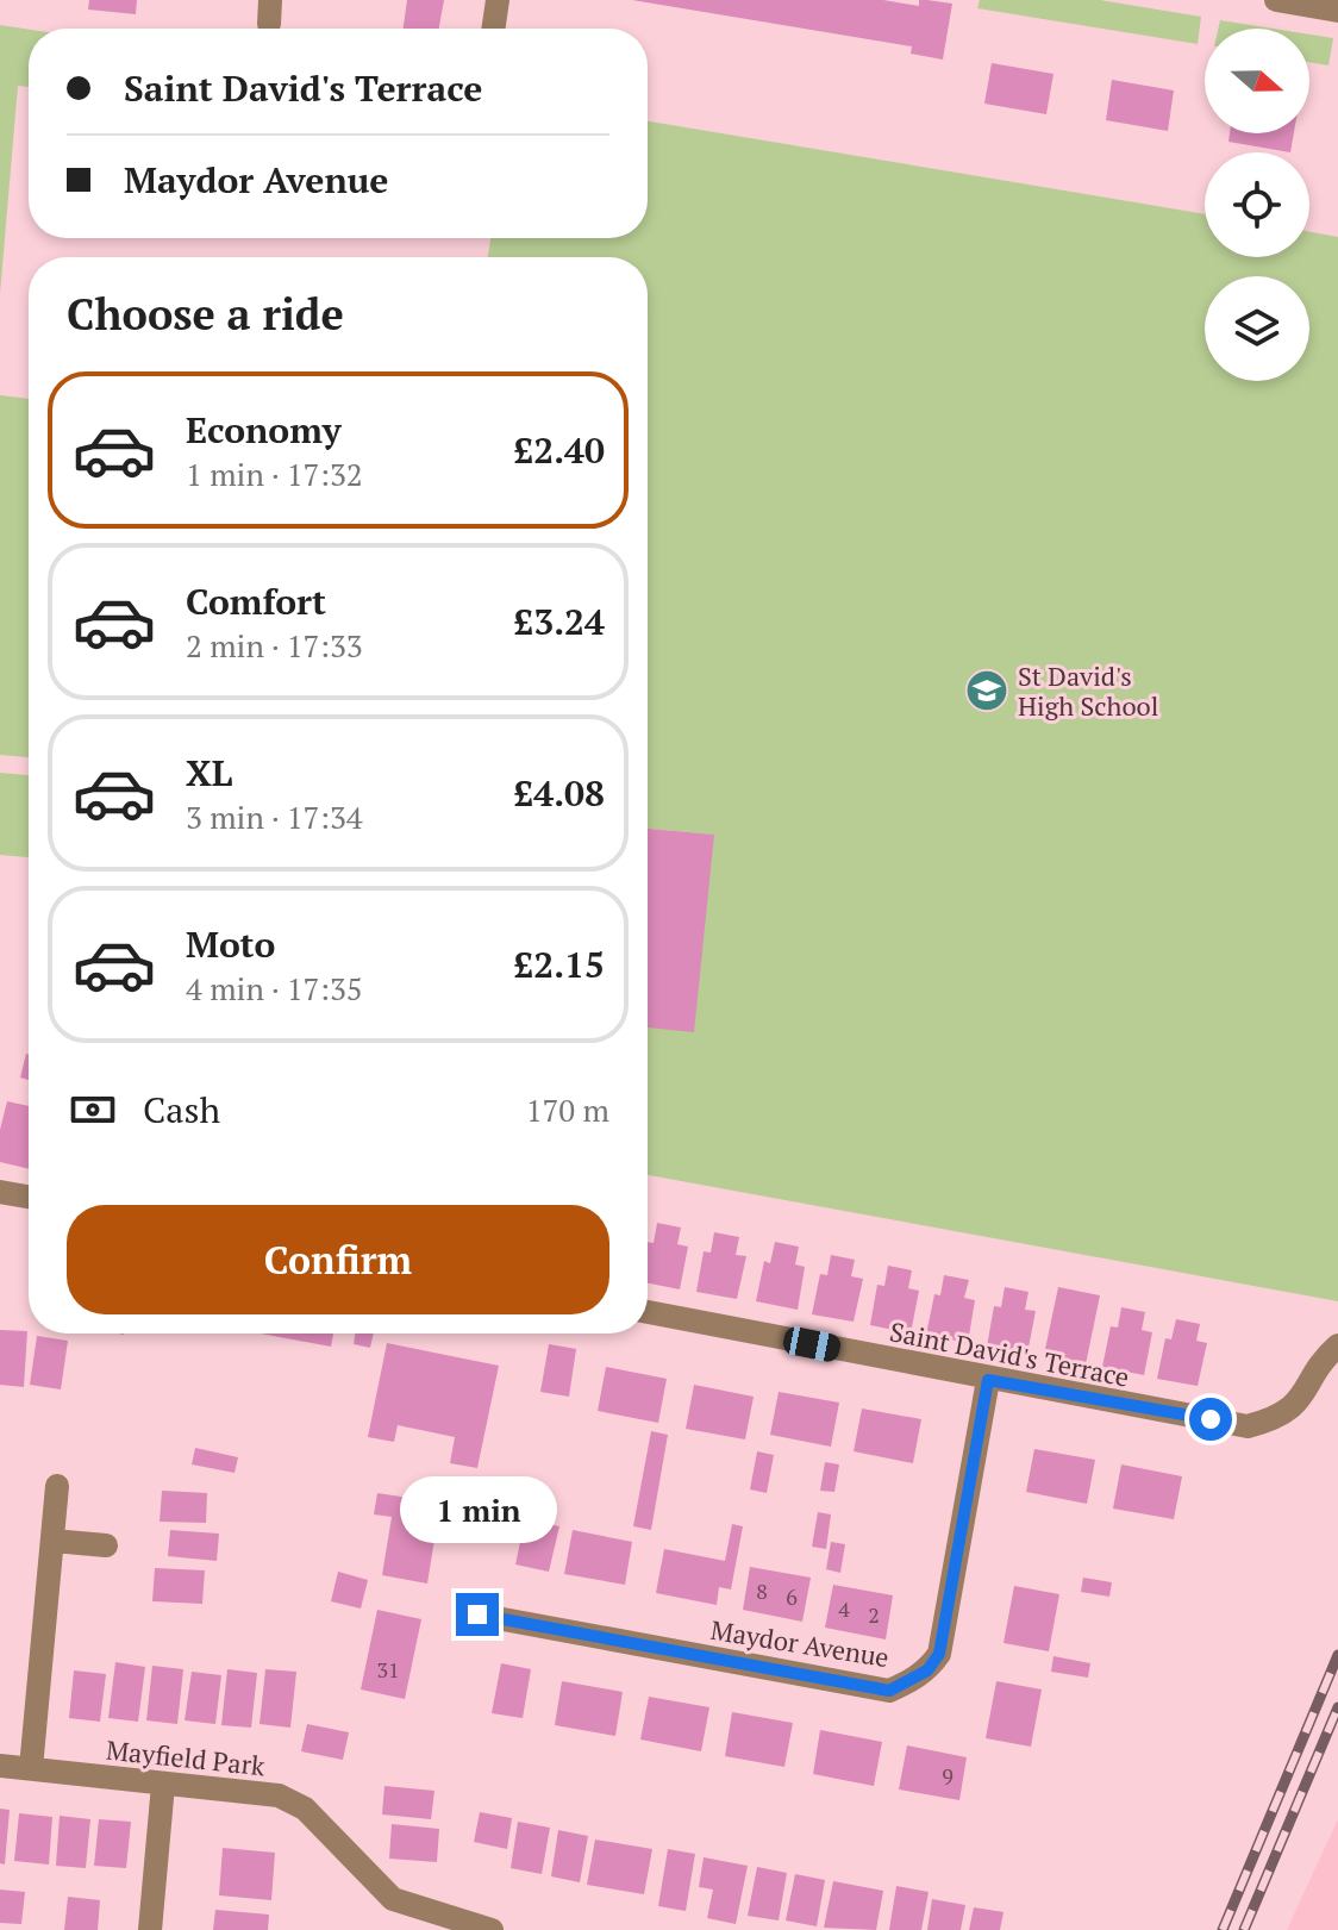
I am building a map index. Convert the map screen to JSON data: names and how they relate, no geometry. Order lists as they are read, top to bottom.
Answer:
{
  "streets": {
    "street": ["Saint David's Terrace", "Maydor Avenue", "Mayfield Park"]
  },
  "crossings": [
    ["Saint David's Terrace", "Maydor Avenue"]
  ],
  "places": {
    "school or university": ["St David's High School"]
  },
  "house_numbers": [
    "8",
    "6",
    "4",
    "2",
    "31",
    "9"
  ],
  "north": "right",
  "page": {
    "banner": ["Saint David's Terrace", "Maydor Avenue"],
    "heading": "Choose a ride",
    "list": [
      {
        "name": "Economy",
        "note": "1 min · 17:32",
        "value": "£2.40"
      },
      {
        "name": "Comfort",
        "note": "2 min · 17:33",
        "value": "£3.24"
      },
      {
        "name": "XL",
        "note": "3 min · 17:34",
        "value": "£4.08"
      },
      {
        "name": "Moto",
        "note": "4 min · 17:35",
        "value": "£2.15"
      }
    ],
    "pay": ["Cash", "170 m"],
    "buttons": "Confirm",
    "bubble": "1 min"
  }
}
